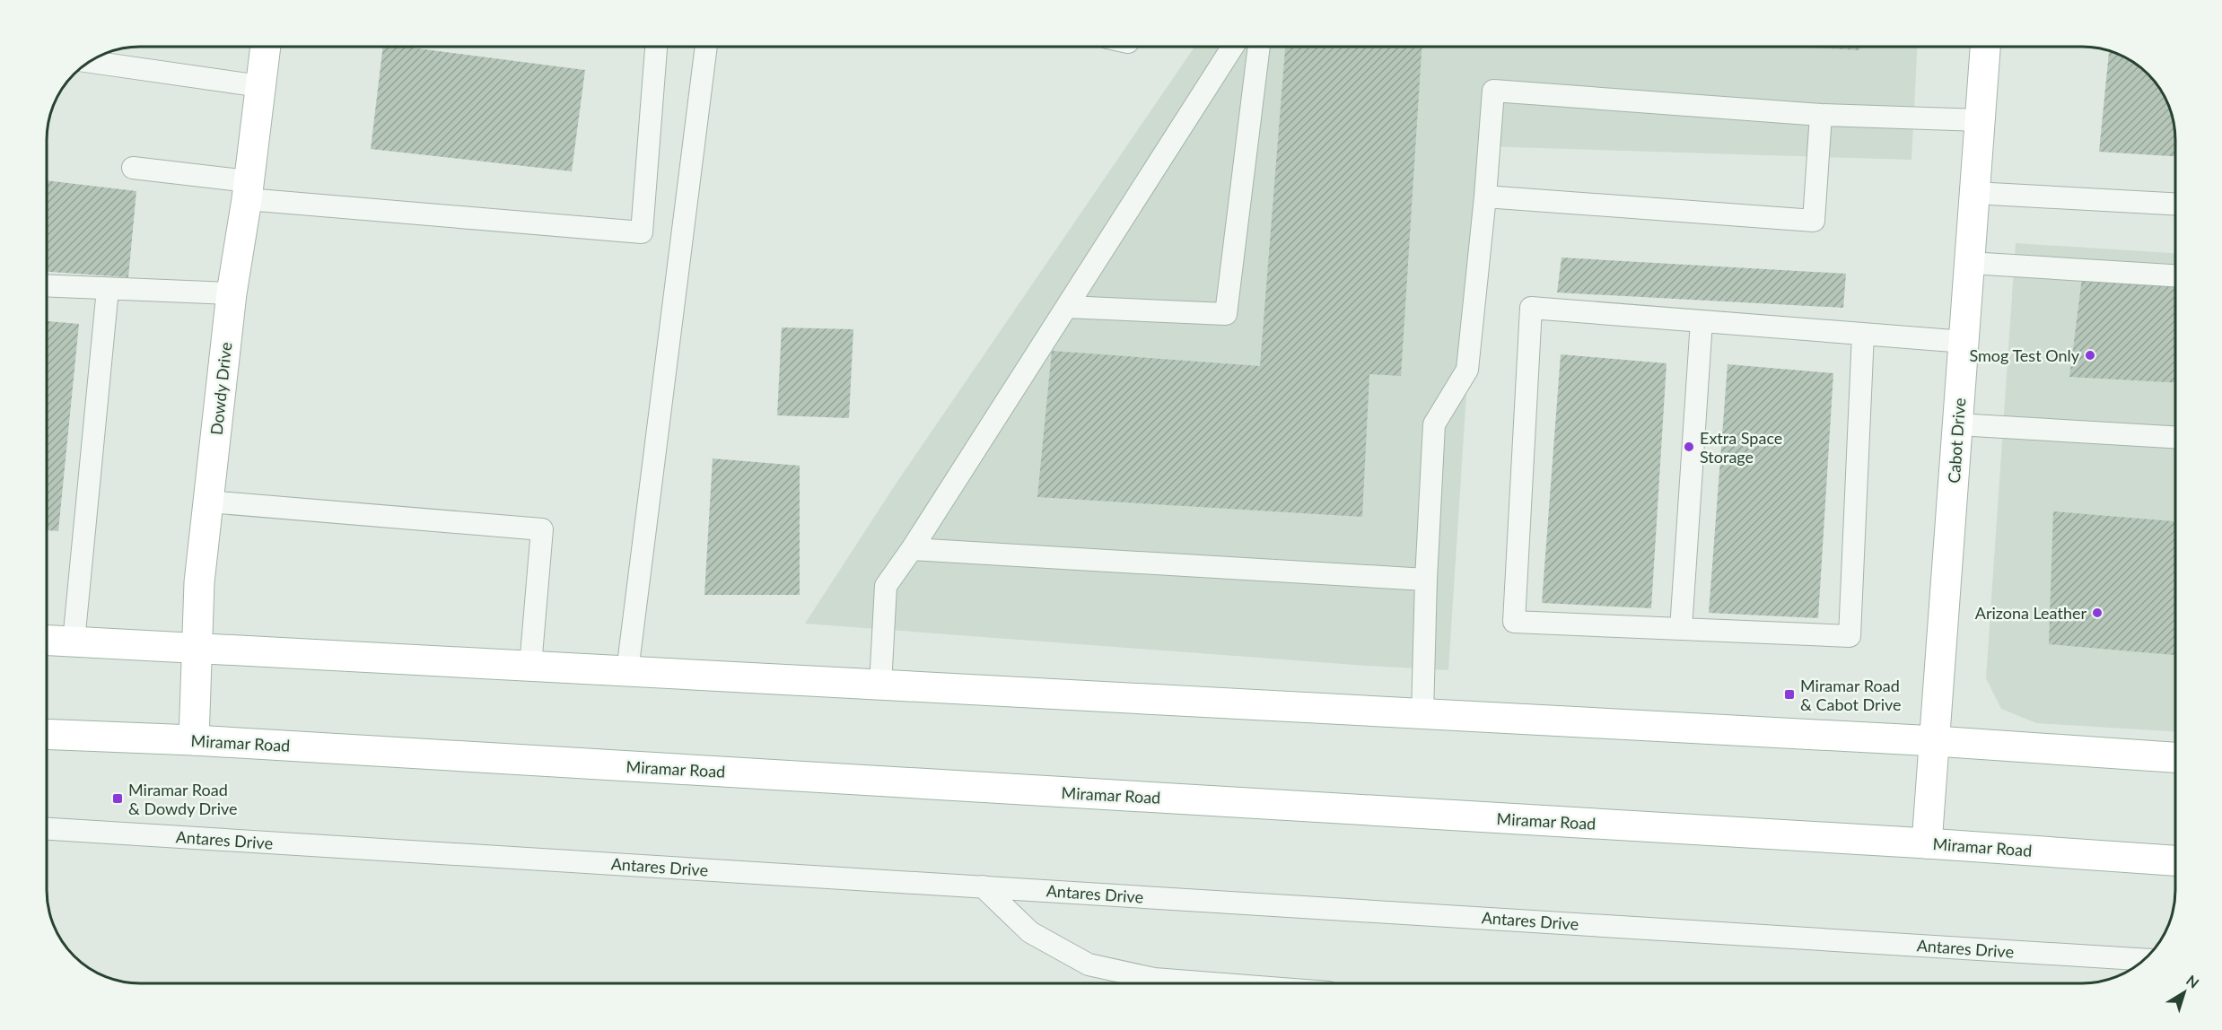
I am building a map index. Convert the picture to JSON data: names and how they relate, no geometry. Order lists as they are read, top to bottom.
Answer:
{
  "streets": {
    "main road": ["Dowdy Drive", "Cabot Drive", "Miramar Road"],
    "lane": ["Antares Drive"]
  },
  "crossings": [
    ["Dowdy Drive", "Miramar Road"],
    ["Cabot Drive", "Miramar Road"]
  ],
  "places": {
    "other": ["Smog Test Only", "Extra Space Storage", "Arizona Leather"],
    "transit": ["Miramar Road & Cabot Drive", "Miramar Road & Dowdy Drive"]
  },
  "north": "top right"
}
